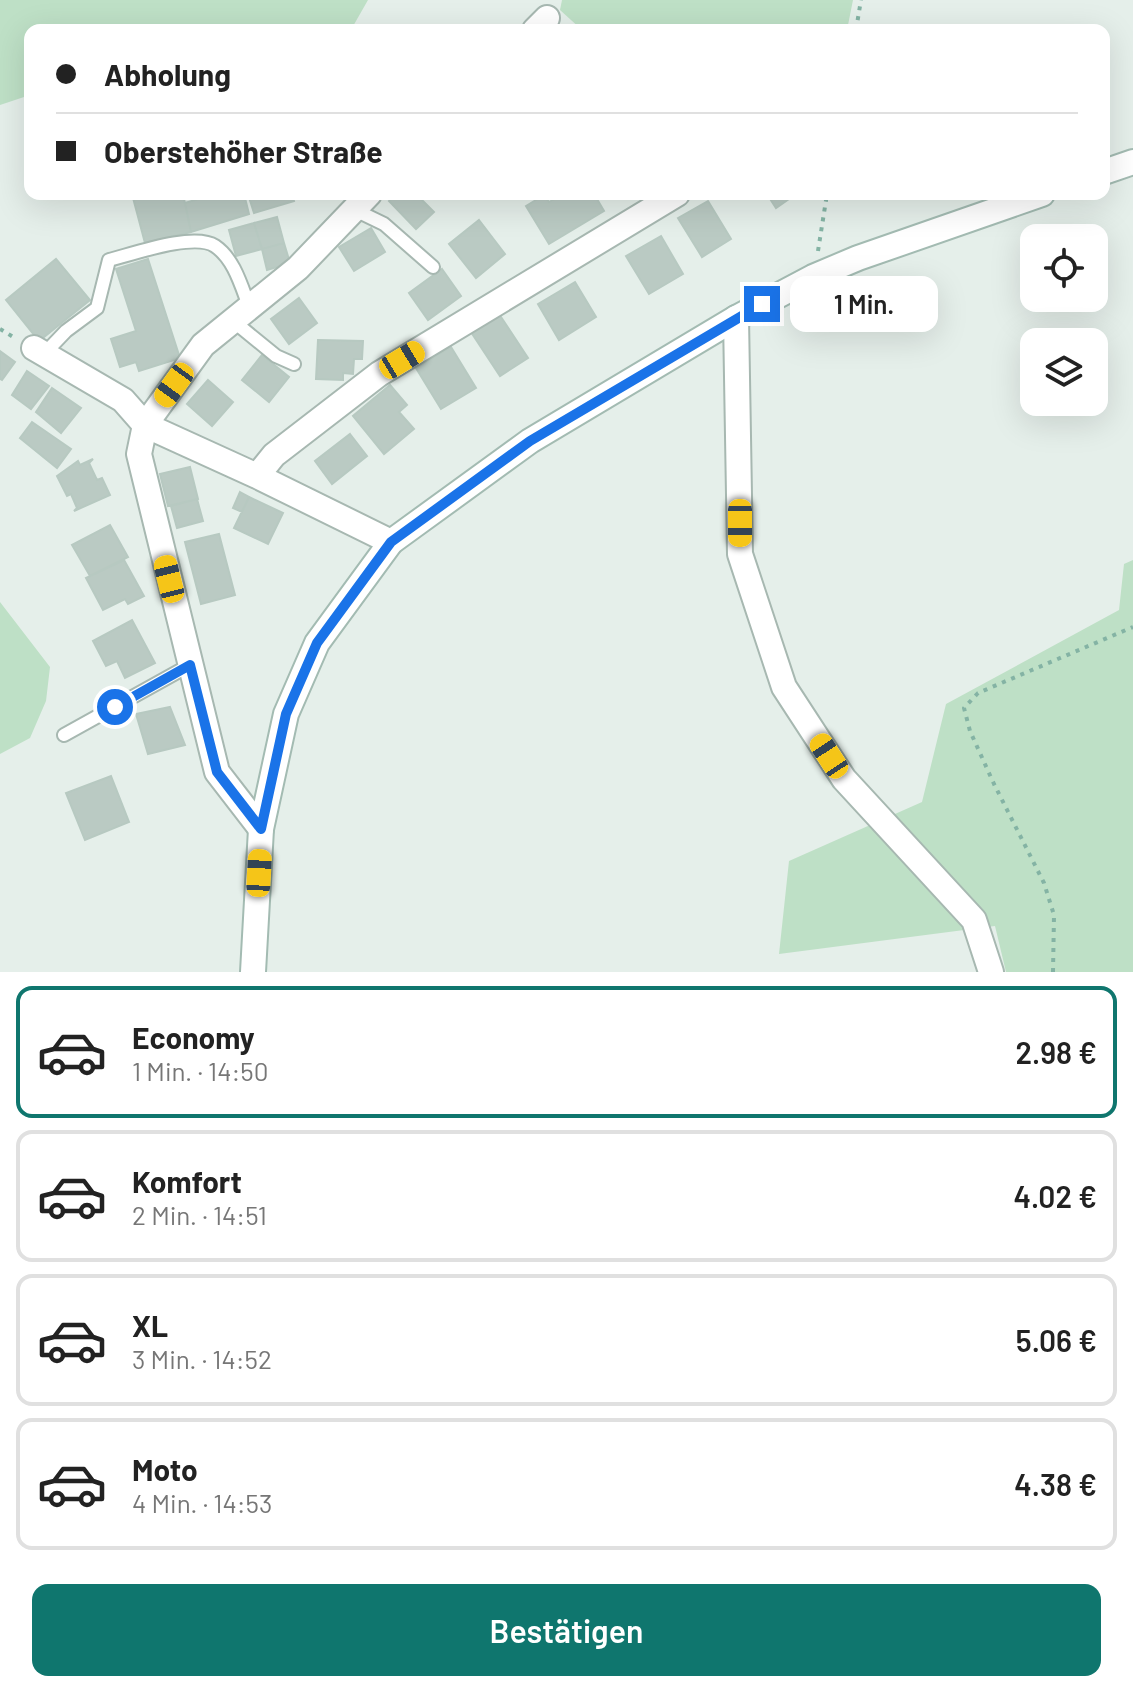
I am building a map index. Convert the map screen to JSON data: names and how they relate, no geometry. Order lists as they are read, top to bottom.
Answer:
{
  "page": {
    "banner": ["Abholung", "Oberstehöher Straße"],
    "bubble": "1 Min.",
    "list": [
      {
        "name": "Economy",
        "note": "1 Min. · 14:50",
        "value": "2.98 €"
      },
      {
        "name": "Komfort",
        "note": "2 Min. · 14:51",
        "value": "4.02 €"
      },
      {
        "name": "XL",
        "note": "3 Min. · 14:52",
        "value": "5.06 €"
      },
      {
        "name": "Moto",
        "note": "4 Min. · 14:53",
        "value": "4.38 €"
      }
    ],
    "buttons": "Bestätigen"
  }
}
